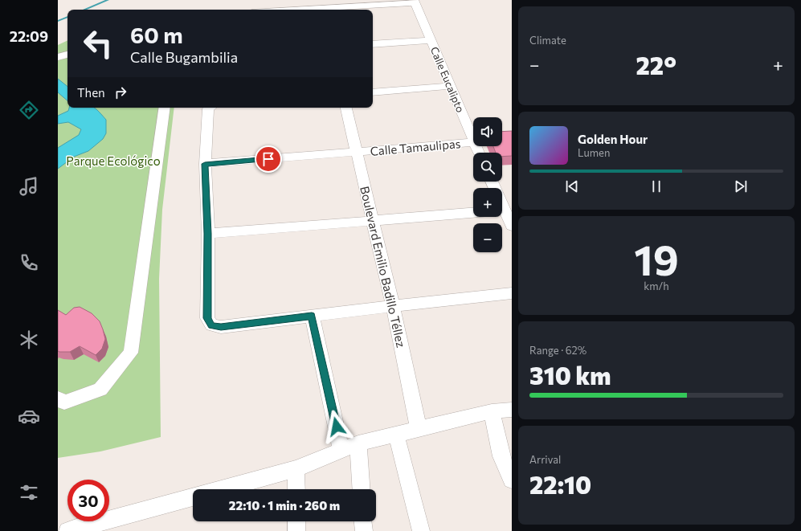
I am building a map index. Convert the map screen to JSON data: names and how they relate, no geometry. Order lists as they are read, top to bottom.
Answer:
{
  "streets": {
    "street": ["Calle Eucalipto", "Calle Tamaulipas", "Boulevard Emilio Badillo Téllez"]
  },
  "crossings": [
    ["Calle Tamaulipas", "Boulevard Emilio Badillo Téllez"]
  ],
  "parks": ["Parque Ecológico"],
  "page": {
    "tabs": "22:09",
    "tile": [
      "Climate",
      ["19", "km/h"],
      ["Range · 62%", "310 km"],
      ["Arrival", "22:10"]
    ],
    "turn": ["60 m", "Calle Bugambilia"],
    "heat": ["−", "22°", "+"],
    "then": "Then",
    "map_buttons": ["+", "−"],
    "song": ["Golden Hour", "Lumen"],
    "limit": "30",
    "trip": "22:10 · 1 min · 260 m"
  }
}
